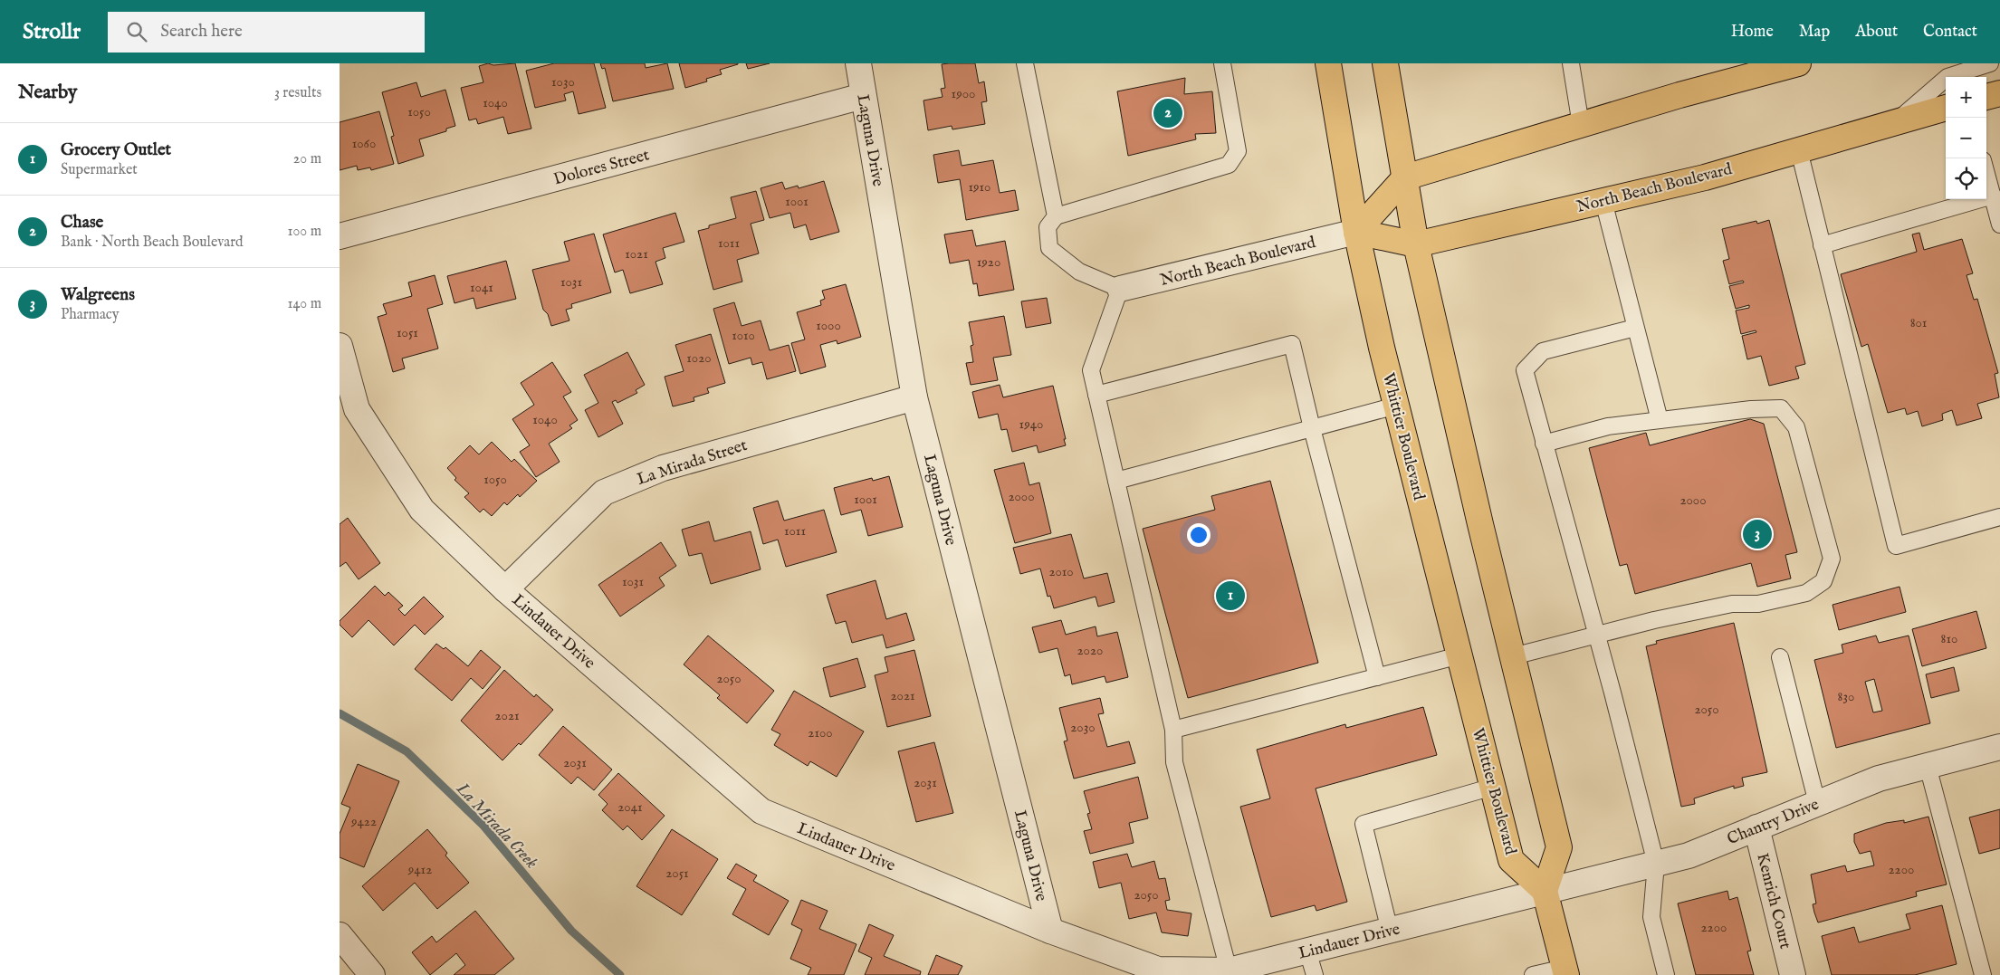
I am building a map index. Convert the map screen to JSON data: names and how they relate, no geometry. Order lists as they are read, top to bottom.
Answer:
{
  "streets": {
    "main road": ["North Beach Boulevard", "Whittier Boulevard"],
    "street": [
      "Laguna Drive",
      "Dolores Street",
      "La Mirada Street",
      "Lindauer Drive",
      "Chantry Drive",
      "Kenrich Court"
    ]
  },
  "crossings": [
    ["Laguna Drive", "Dolores Street"],
    ["Laguna Drive", "La Mirada Street"],
    ["Laguna Drive", "Lindauer Drive"],
    ["North Beach Boulevard", "Whittier Boulevard"],
    ["Whittier Boulevard", "Lindauer Drive"],
    ["Whittier Boulevard", "Chantry Drive"],
    ["La Mirada Street", "Lindauer Drive"],
    ["Lindauer Drive", "Chantry Drive"],
    ["Chantry Drive", "Kenrich Court"]
  ],
  "water": ["La Mirada Creek"],
  "house_numbers": [
    "1030",
    "1900",
    "1040",
    "1050",
    "1060",
    "1910",
    "1001",
    "1011",
    "1021",
    "1920",
    "1031",
    "1041",
    "801",
    "1000",
    "1051",
    "1010",
    "1020",
    "1040",
    "1940",
    "1050",
    "2000",
    "1001",
    "2000",
    "1011",
    "2010",
    "1031",
    "810",
    "2020",
    "2050",
    "2021",
    "830",
    "2050",
    "2021",
    "2030",
    "2100",
    "2031",
    "2031",
    "2041",
    "9422",
    "9412",
    "2200",
    "2051",
    "2050",
    "2200"
  ],
  "page": {
    "header": "Strollr",
    "search": "Search here",
    "nav": [
      "Home",
      "Map",
      "About",
      "Contact"
    ],
    "heading": ["Nearby", "3 results"],
    "map_buttons": ["+", "−"],
    "pins": ["2", "3", "1"],
    "list": [
      {
        "mark": "1",
        "name": "Grocery Outlet",
        "note": "Supermarket",
        "value": "20 m"
      },
      {
        "mark": "2",
        "name": "Chase",
        "note": "Bank · North Beach Boulevard",
        "value": "100 m"
      },
      {
        "mark": "3",
        "name": "Walgreens",
        "note": "Pharmacy",
        "value": "140 m"
      }
    ]
  }
}
